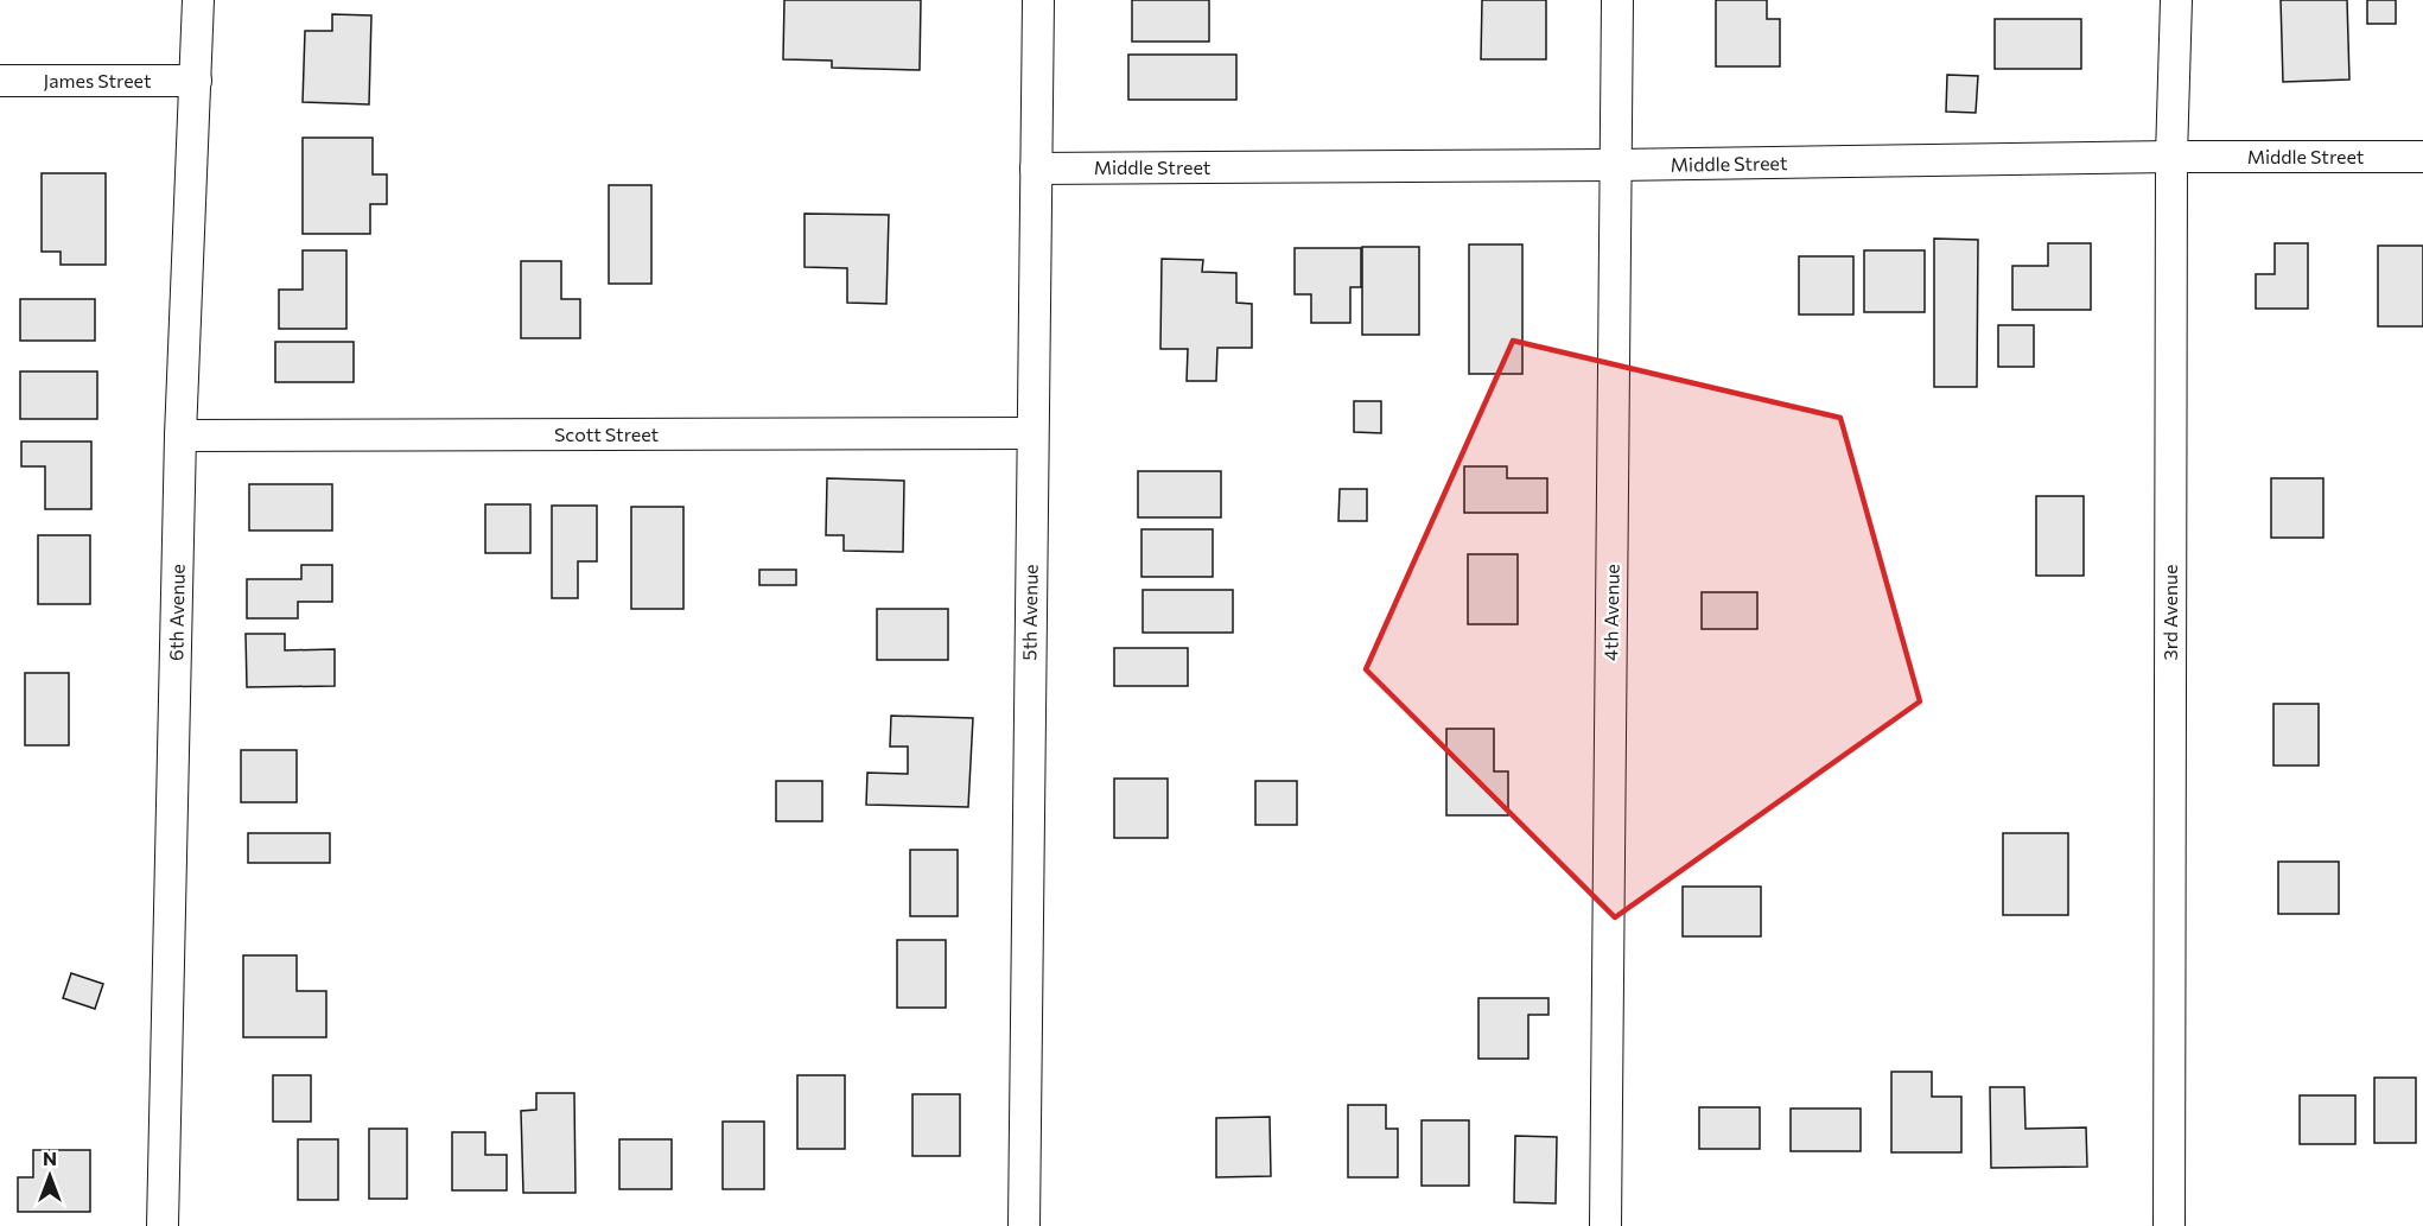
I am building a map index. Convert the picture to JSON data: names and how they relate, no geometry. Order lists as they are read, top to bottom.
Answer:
{
  "streets": {
    "street": [
      "James Street",
      "Middle Street",
      "Scott Street",
      "6th Avenue",
      "5th Avenue",
      "4th Avenue",
      "3rd Avenue"
    ]
  },
  "crossings": [
    ["James Street", "6th Avenue"],
    ["Middle Street", "5th Avenue"],
    ["Middle Street", "4th Avenue"],
    ["Middle Street", "3rd Avenue"],
    ["Scott Street", "6th Avenue"],
    ["Scott Street", "5th Avenue"]
  ],
  "north": "top"
}
